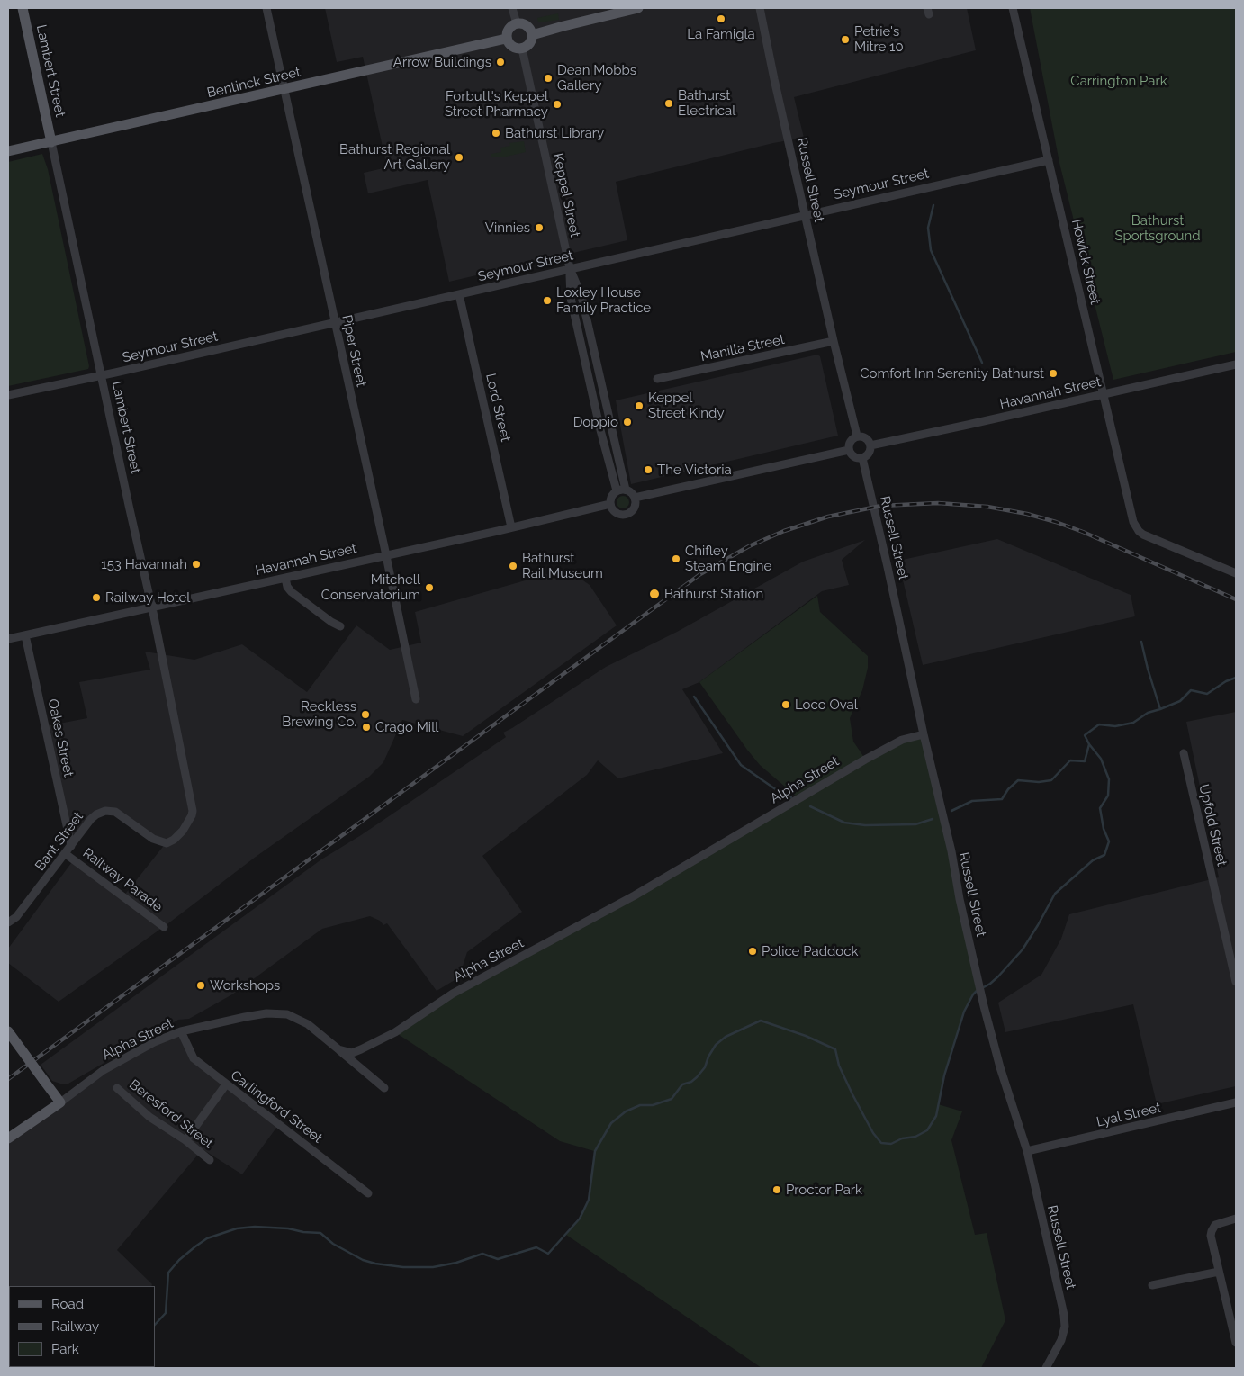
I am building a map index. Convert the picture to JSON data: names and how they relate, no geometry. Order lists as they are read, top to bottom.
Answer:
{
  "streets": {
    "main road": ["Lambert Street", "Bentinck Street"],
    "street": [
      "Russell Street",
      "Seymour Street",
      "Keppel Street",
      "Howick Street",
      "Manilla Street",
      "Piper Street",
      "Havannah Street",
      "Lord Street",
      "Oakes Street",
      "Alpha Street",
      "Upfold Street",
      "Bant Street",
      "Railway Parade",
      "Carlingford Street",
      "Beresford Street",
      "Lyal Street"
    ]
  },
  "crossings": [
    ["Lambert Street", "Bentinck Street"],
    ["Lambert Street", "Seymour Street"],
    ["Lambert Street", "Havannah Street"],
    ["Lambert Street", "Bant Street"],
    ["Bentinck Street", "Keppel Street"],
    ["Bentinck Street", "Piper Street"],
    ["Russell Street", "Seymour Street"],
    ["Russell Street", "Manilla Street"],
    ["Russell Street", "Havannah Street"],
    ["Russell Street", "Alpha Street"],
    ["Russell Street", "Lyal Street"],
    ["Seymour Street", "Keppel Street"],
    ["Seymour Street", "Howick Street"],
    ["Seymour Street", "Piper Street"],
    ["Seymour Street", "Lord Street"],
    ["Keppel Street", "Havannah Street"],
    ["Howick Street", "Havannah Street"],
    ["Piper Street", "Havannah Street"],
    ["Havannah Street", "Lord Street"],
    ["Havannah Street", "Oakes Street"],
    ["Oakes Street", "Bant Street"],
    ["Alpha Street", "Carlingford Street"],
    ["Bant Street", "Railway Parade"]
  ],
  "parks": ["Carrington Park", "Bathurst Sportsground"],
  "places": [
    "La Famigla",
    "Petrie's Mitre 10",
    "Arrow Buildings",
    "Dean Mobbs Gallery",
    "Bathurst Electrical",
    "Forbutt's Keppel Street Pharmacy",
    "Bathurst Library",
    "Bathurst Regional Art Gallery",
    "Vinnies",
    "Loxley House Family Practice",
    "Comfort Inn Serenity Bathurst",
    "Keppel Street Kindy",
    "Doppio",
    "The Victoria",
    "Chifley Steam Engine",
    "153 Havannah",
    "Bathurst Rail Museum",
    "Mitchell Conservatorium",
    "Bathurst Station",
    "Railway Hotel",
    "Loco Oval",
    "Reckless Brewing Co.",
    "Crago Mill",
    "Police Paddock",
    "Workshops",
    "Proctor Park"
  ],
  "legend": ["Road", "Railway", "Park"]
}
